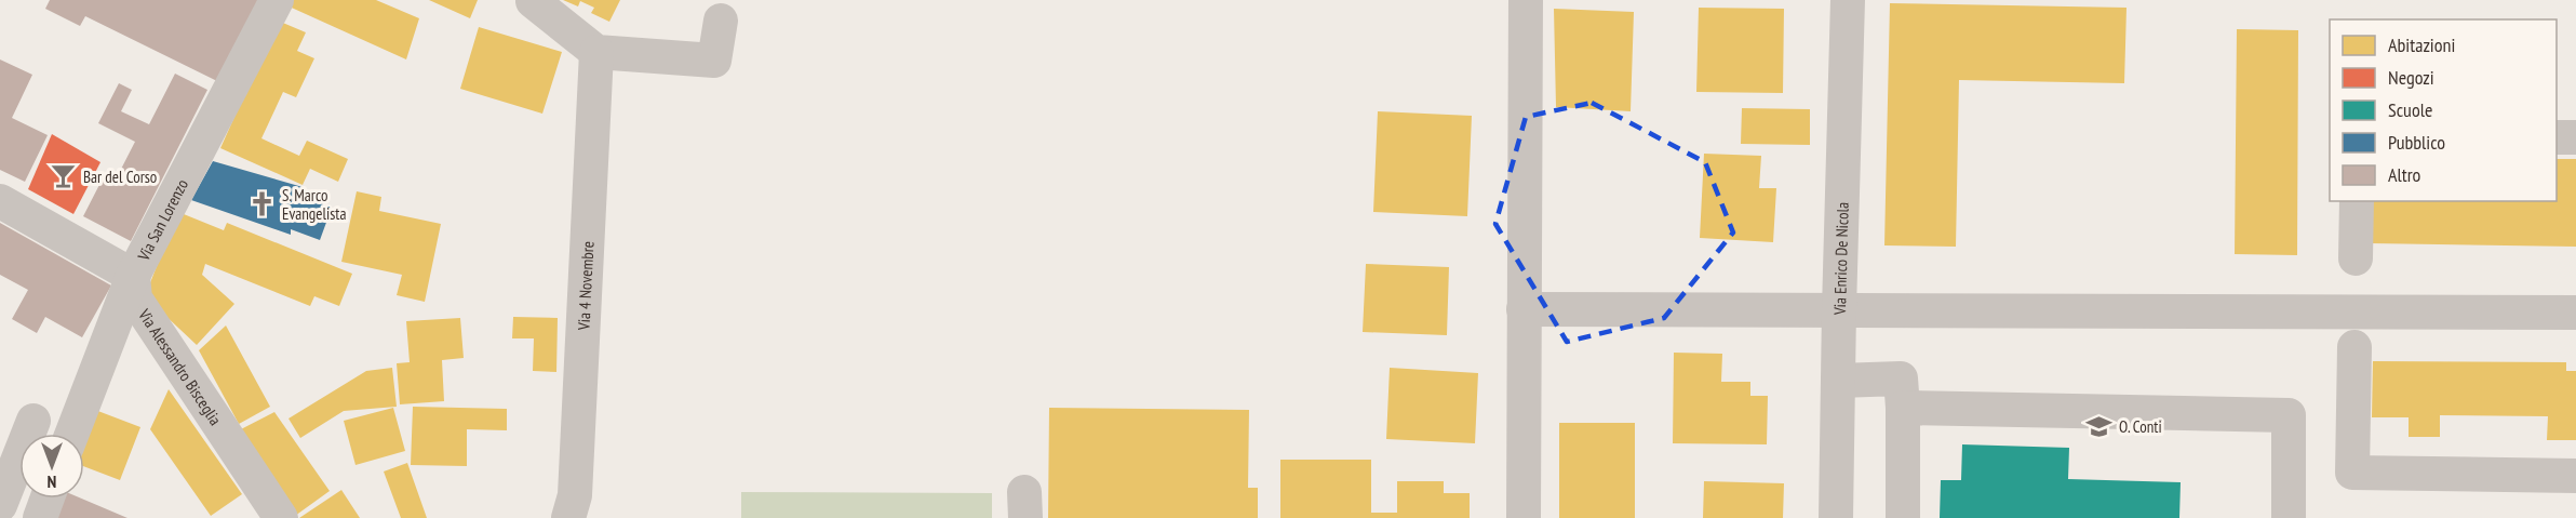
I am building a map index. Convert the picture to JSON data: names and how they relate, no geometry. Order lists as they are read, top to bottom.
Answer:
{
  "streets": {
    "street": [
      "Via San Lorenzo",
      "Via Enrico De Nicola",
      "Via 4 Novembre",
      "Via Alessandro Bisceglia"
    ]
  },
  "crossings": [
    ["Via San Lorenzo", "Via Alessandro Bisceglia"]
  ],
  "places": {
    "bar": ["Bar del Corso"],
    "church": ["S. Marco Evangelista"],
    "school or university": ["O. Conti"]
  },
  "legend": [
    "Abitazioni",
    "Negozi",
    "Scuole",
    "Pubblico",
    "Altro"
  ],
  "north": "bottom"
}
